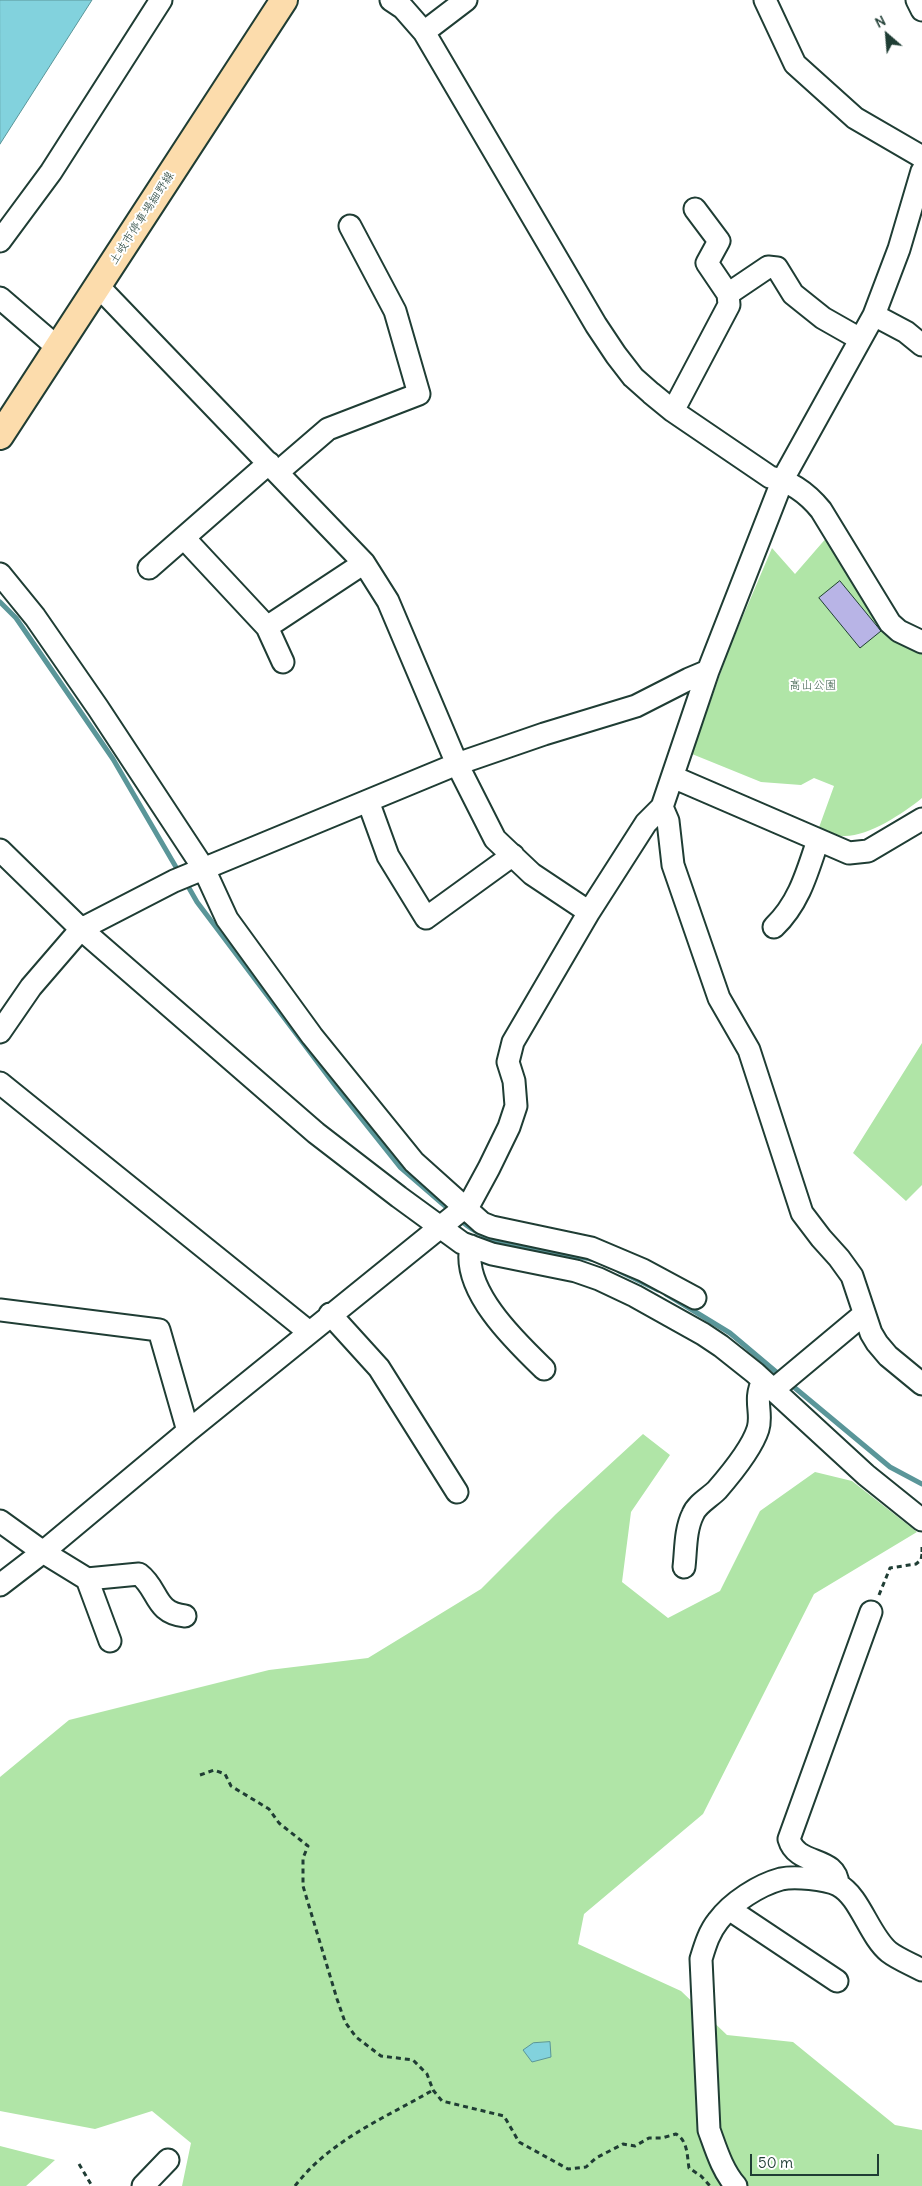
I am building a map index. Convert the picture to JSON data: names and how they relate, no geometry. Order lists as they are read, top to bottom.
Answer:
{
  "streets": {
    "main road": ["土岐市停車場細野線"]
  },
  "parks": ["高山公園"],
  "scale_bar": "50 m",
  "north": "top left"
}
